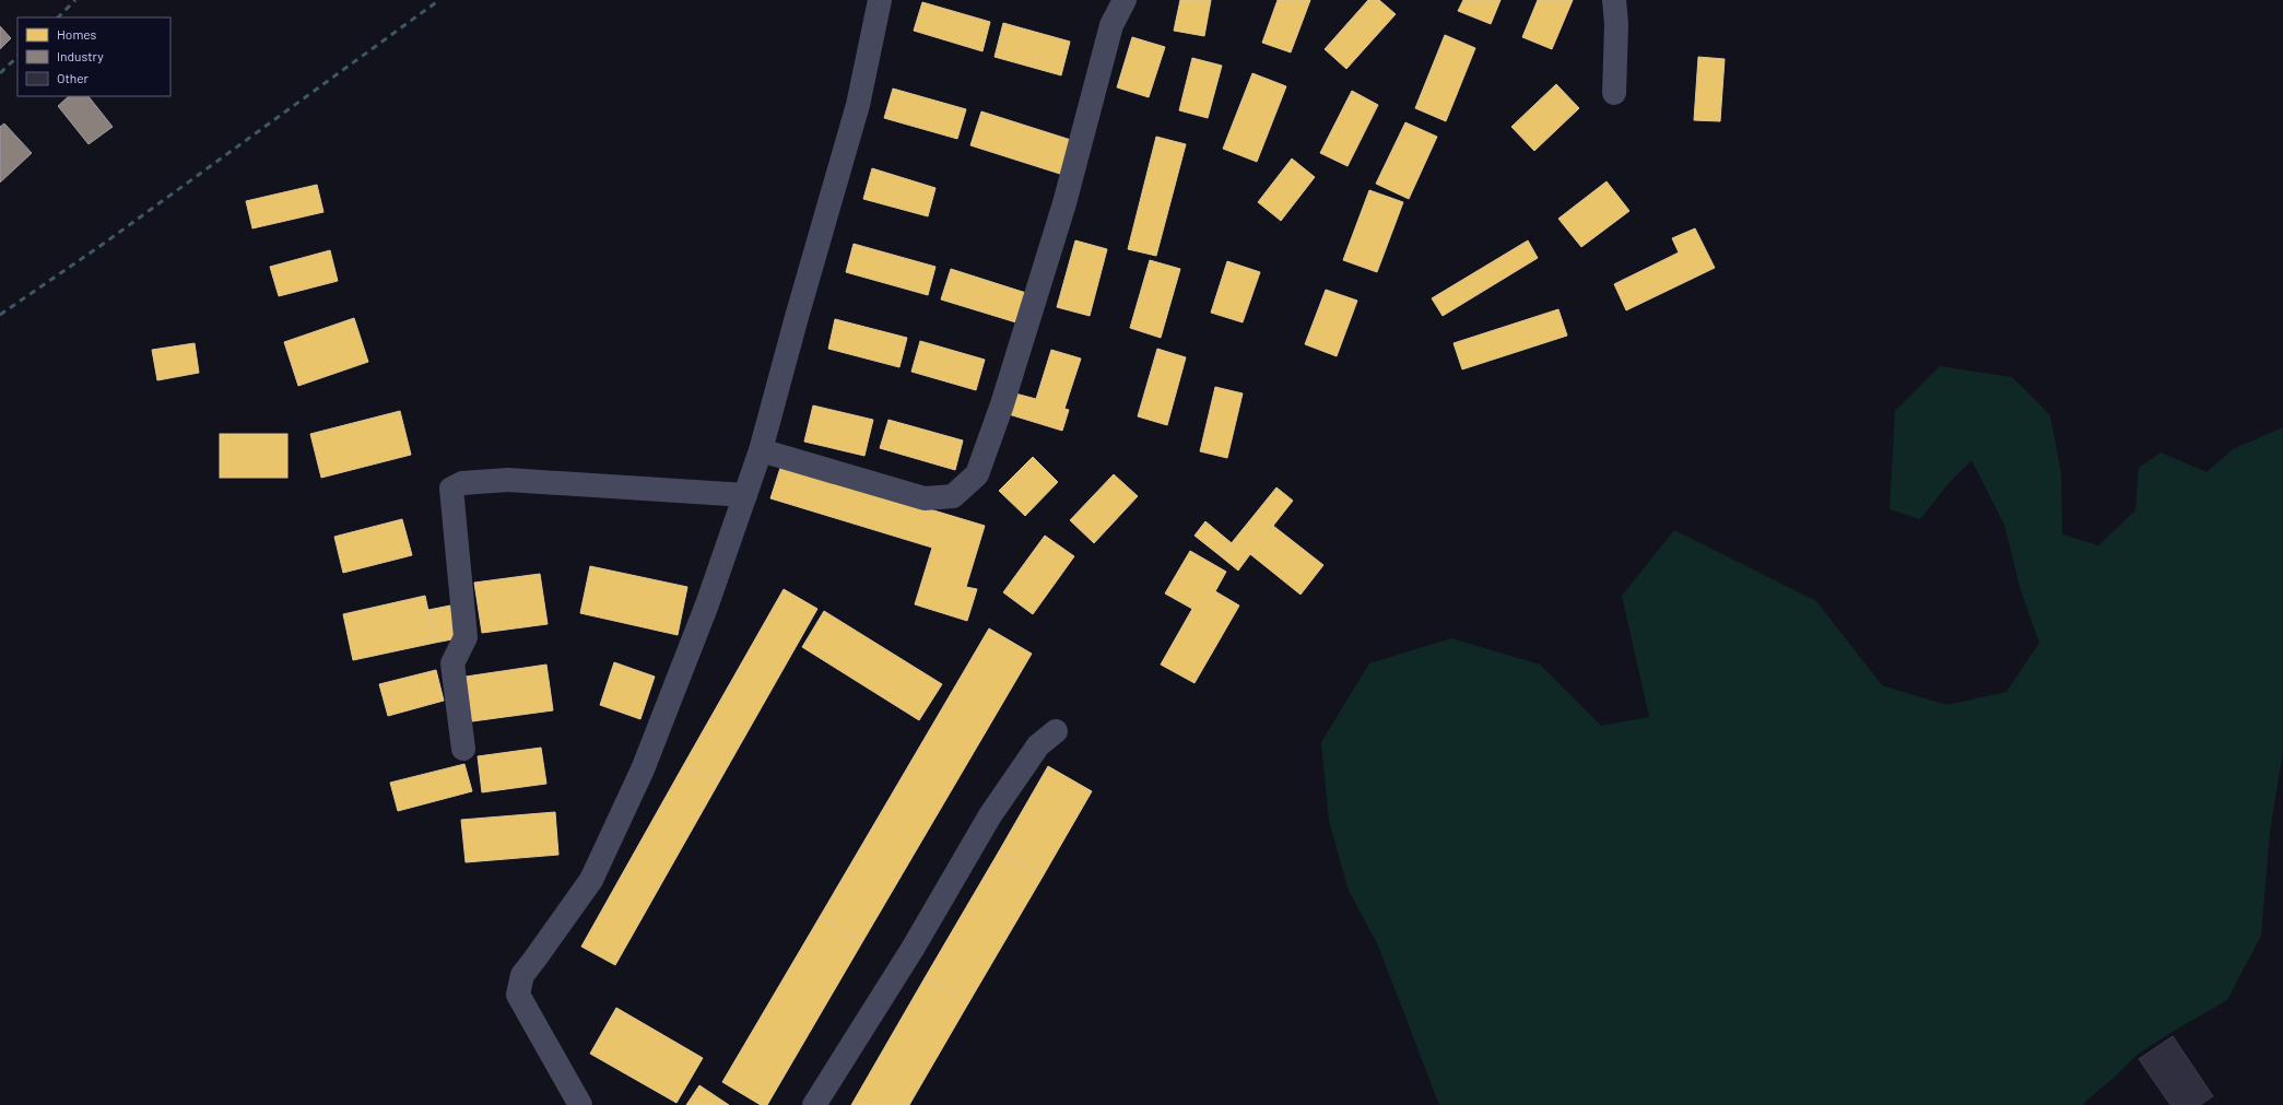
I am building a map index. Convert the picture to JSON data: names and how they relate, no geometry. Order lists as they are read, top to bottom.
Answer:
{
  "legend": ["Homes", "Industry", "Other"]
}
